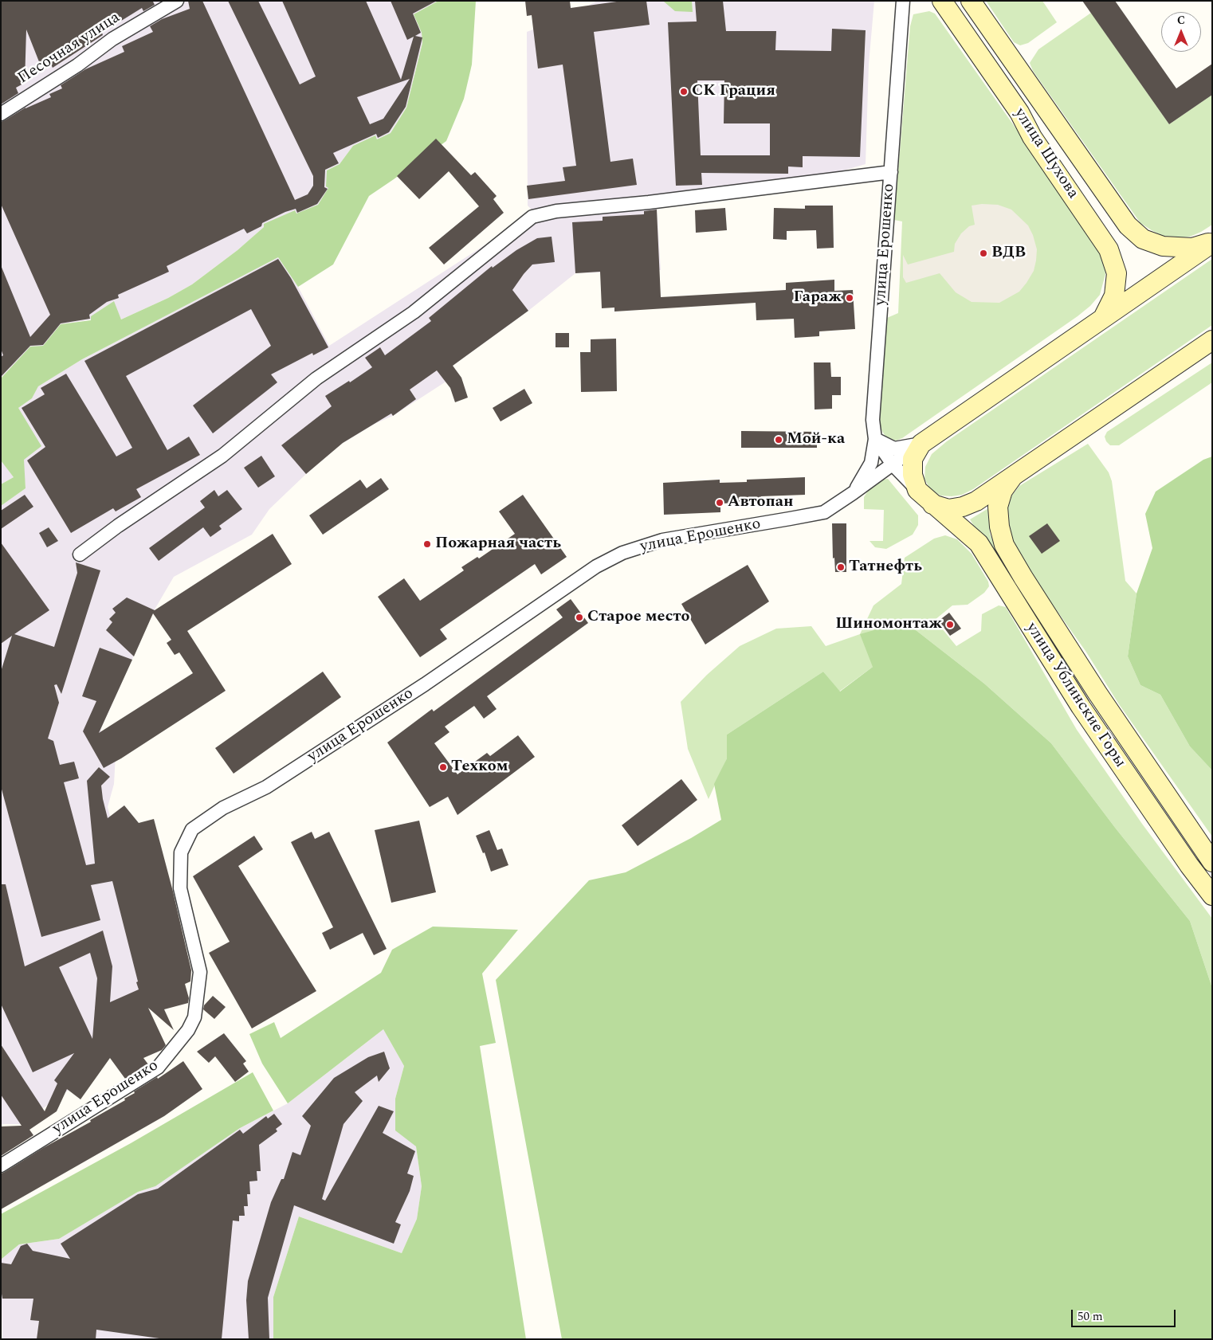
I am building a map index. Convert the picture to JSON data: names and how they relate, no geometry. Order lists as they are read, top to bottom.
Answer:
{
  "streets": {
    "main road": ["улица Шухова", "улица Ерошенко", "улица Ублинские Горы"],
    "street": ["Песочная улица"]
  },
  "crossings": [
    ["улица Шухова", "улица Ерошенко"]
  ],
  "places": [
    "СК Грация",
    "ВДВ",
    "Гараж",
    "Мой-ка",
    "Автопан",
    "Пожарная часть",
    "Татнефть",
    "Старое место",
    "Шиномонтаж",
    "Техком"
  ],
  "scale_bar": "50 m",
  "north": "top"
}
